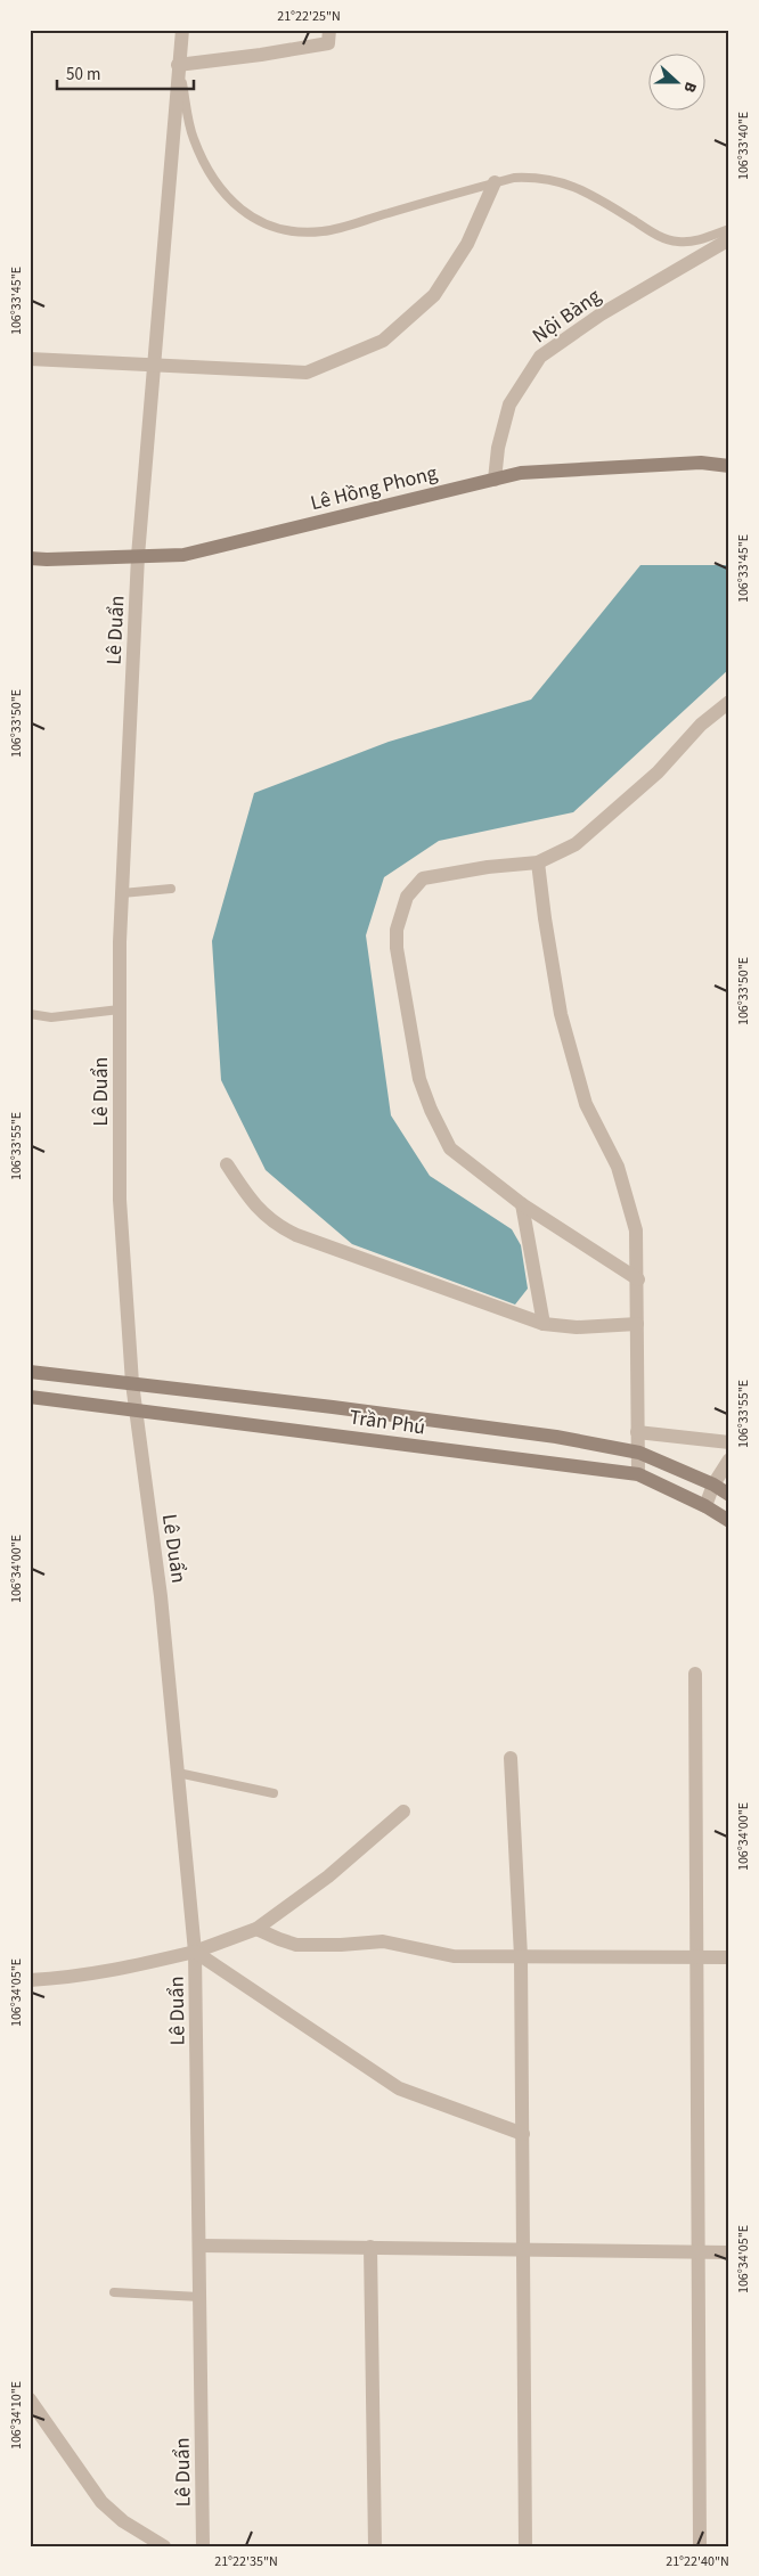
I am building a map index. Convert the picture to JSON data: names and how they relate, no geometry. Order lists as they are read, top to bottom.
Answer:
{
  "streets": {
    "main road": ["Lê Hồng Phong", "Trần Phú"],
    "street": ["Nội Bàng", "Lê Duẩn"]
  },
  "crossings": [
    ["Nội Bàng", "Lê Hồng Phong"],
    ["Lê Hồng Phong", "Lê Duẩn"],
    ["Lê Duẩn", "Trần Phú"]
  ],
  "scale_bar": "50 m",
  "north": "right",
  "coordinates": [
    "21°22'25\"N",
    "106°33'40\"E",
    "106°33'45\"E",
    "106°33'50\"E",
    "106°33'55\"E",
    "106°34'00\"E",
    "106°34'05\"E",
    "106°34'10\"E",
    "21°22'35\"N",
    "21°22'40\"N"
  ]
}
